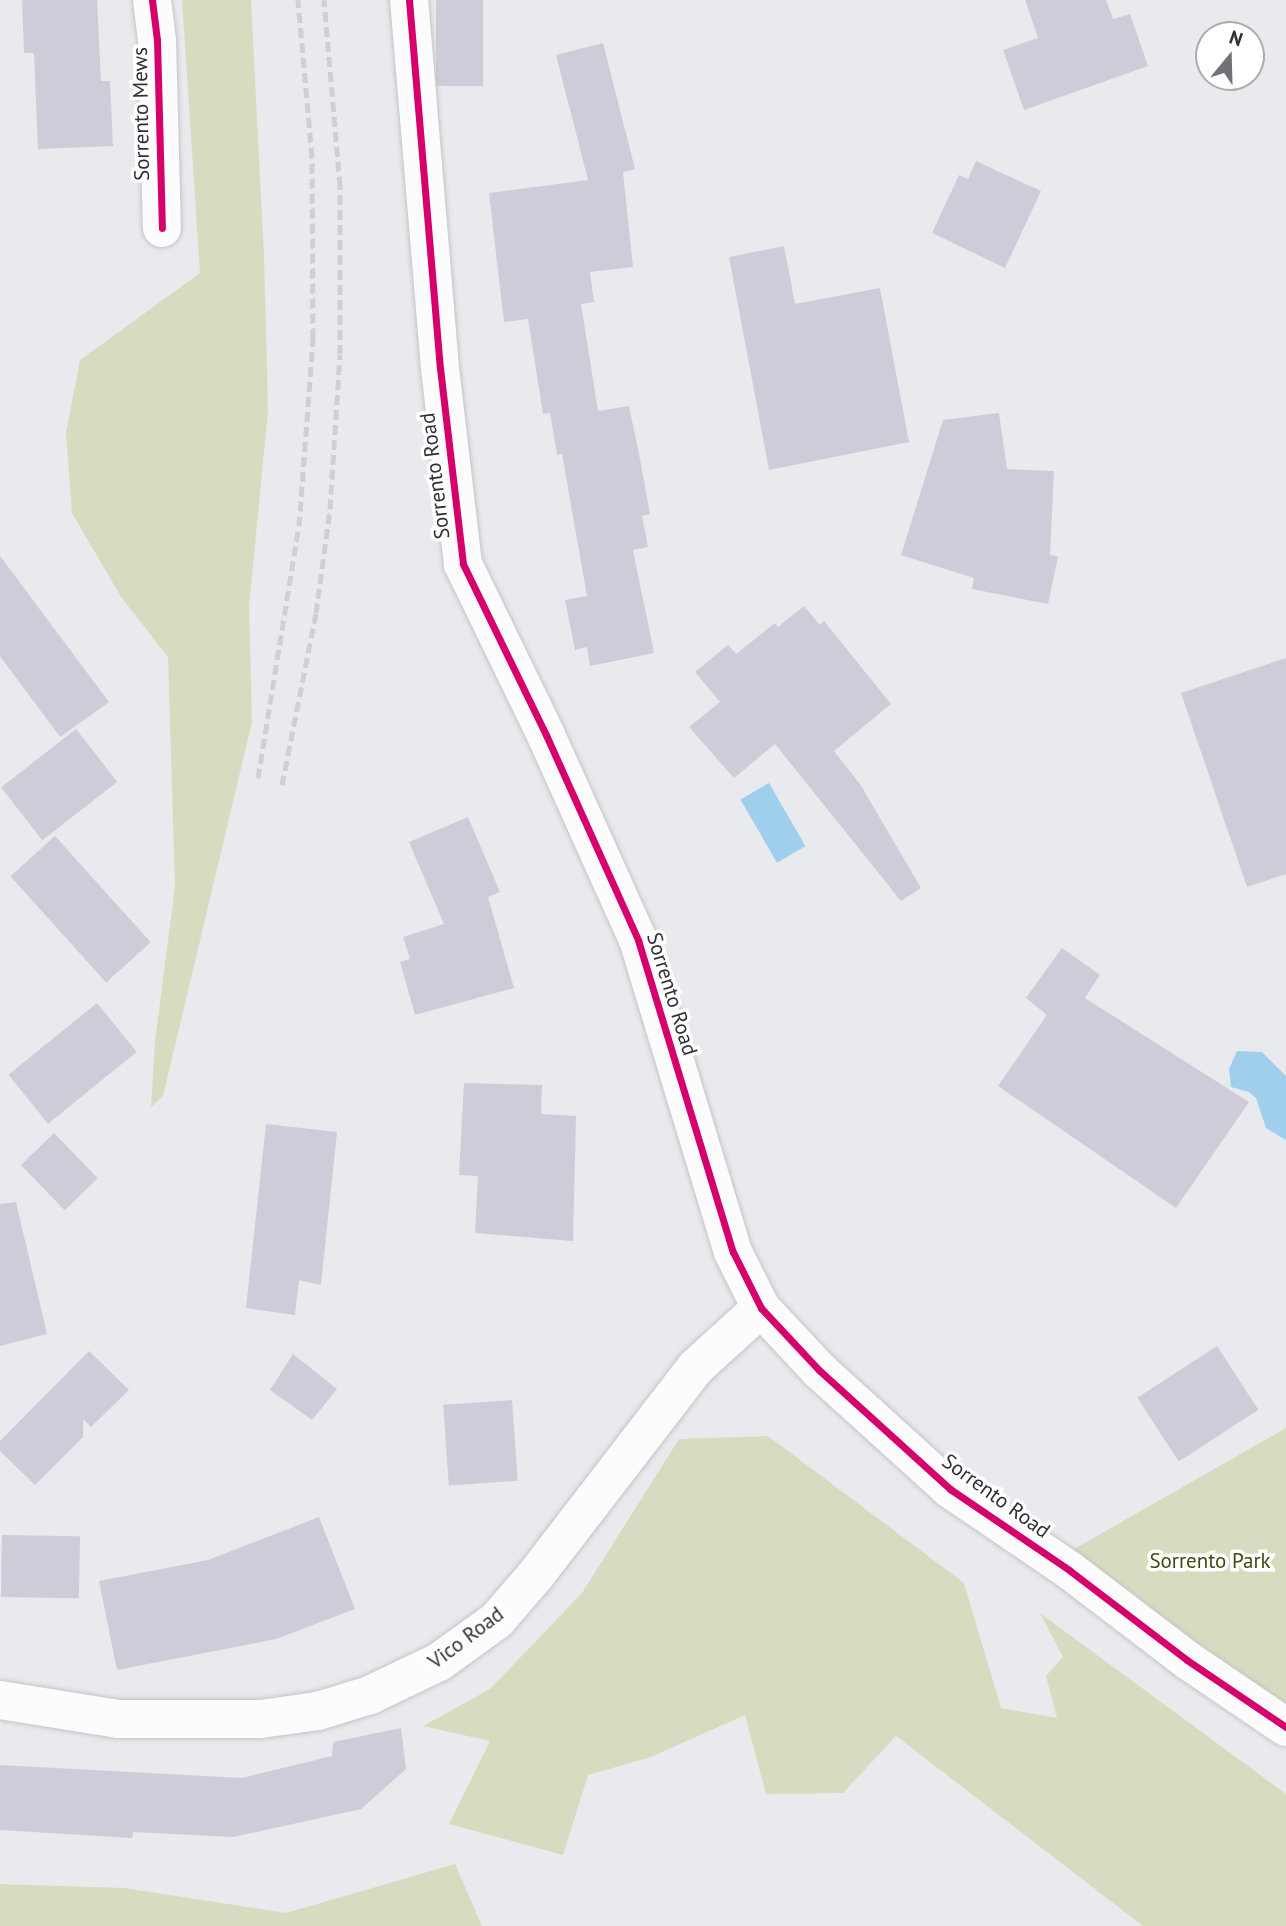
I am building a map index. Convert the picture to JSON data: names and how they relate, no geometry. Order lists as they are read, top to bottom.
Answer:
{
  "streets": {
    "main road": ["Sorrento Mews", "Sorrento Road", "Vico Road"]
  },
  "crossings": [
    ["Sorrento Road", "Vico Road"]
  ],
  "parks": ["Sorrento Park"],
  "north": "top"
}
